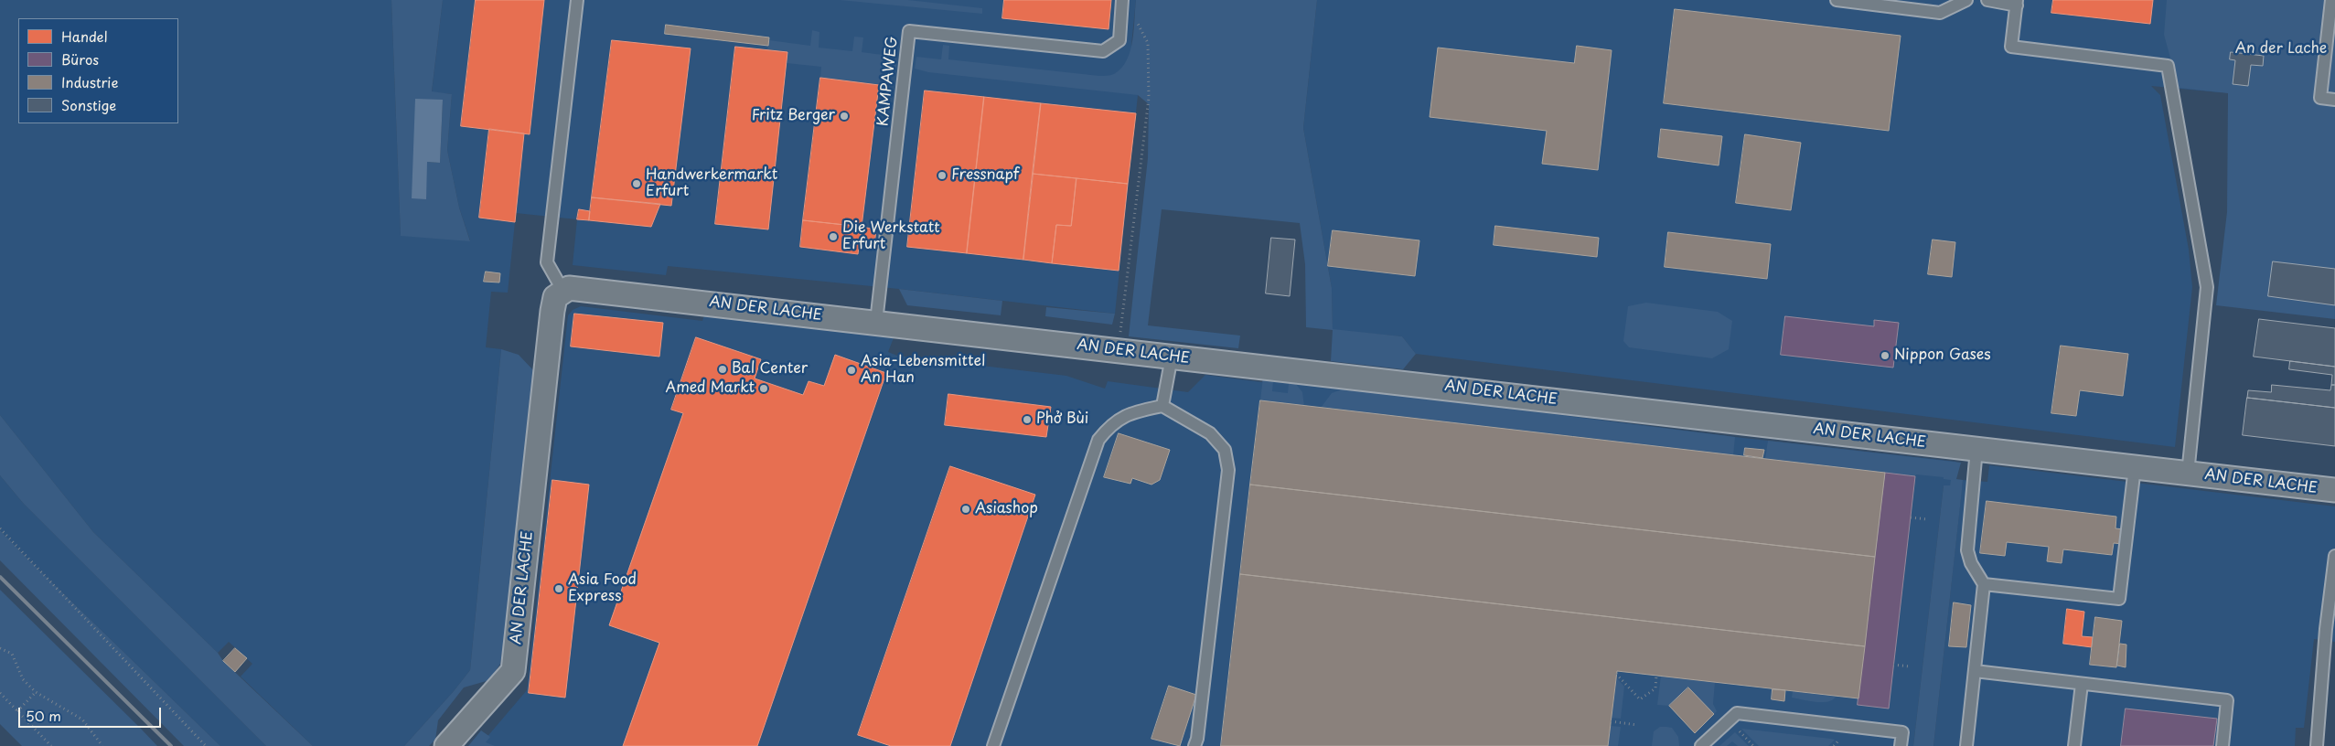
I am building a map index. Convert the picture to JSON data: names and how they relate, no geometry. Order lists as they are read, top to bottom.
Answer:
{
  "streets": {
    "street": ["AN DER LACHE"],
    "lane": ["KAMPAWEG"]
  },
  "crossings": [
    ["KAMPAWEG", "AN DER LACHE"]
  ],
  "parks": ["An der Lache"],
  "places": [
    "Fritz Berger",
    "Fressnapf",
    "Handwerkermarkt Erfurt",
    "Die Werkstatt Erfurt",
    "Nippon Gases",
    "Bal Center",
    "Asia-Lebensmittel An Han",
    "Amed Markt",
    "Phở Bùi",
    "Asiashop",
    "Asia Food Express"
  ],
  "legend": [
    "Handel",
    "Büros",
    "Industrie",
    "Sonstige"
  ],
  "scale_bar": "50 m"
}
